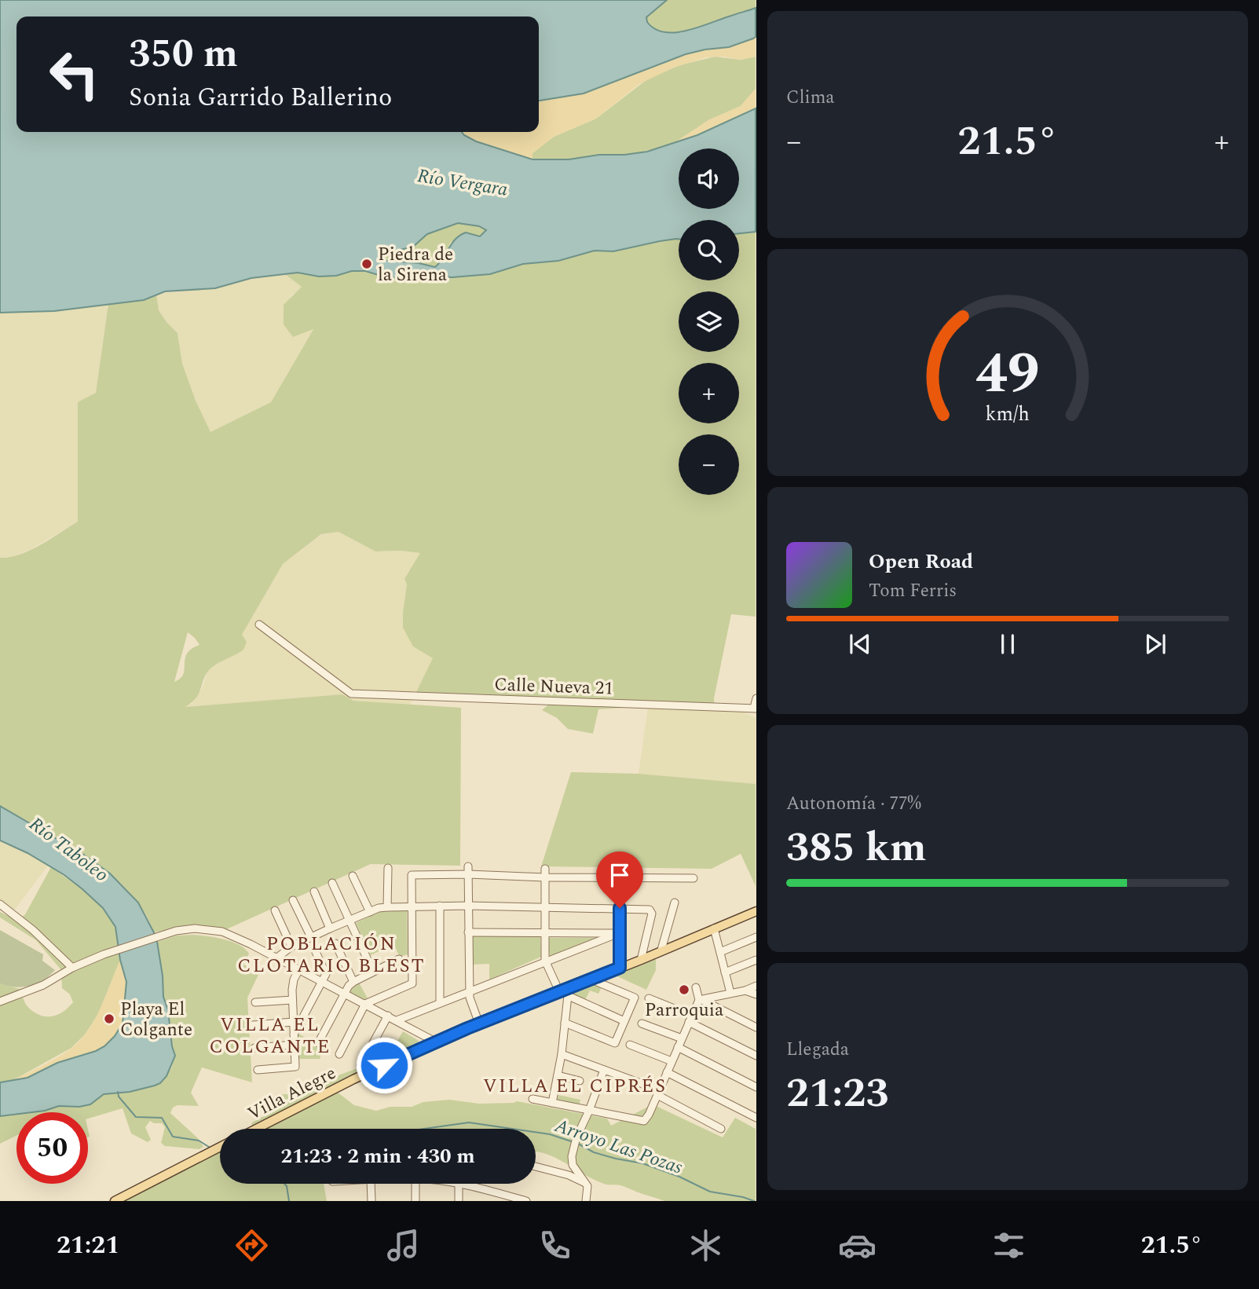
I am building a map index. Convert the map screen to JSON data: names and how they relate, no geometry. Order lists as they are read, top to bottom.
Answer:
{
  "streets": {
    "main road": ["Villa Alegre"],
    "street": ["Calle Nueva 21"]
  },
  "districts": ["POBLACIÓN CLOTARIO BLEST", "VILLA EL COLGANTE", "VILLA EL CIPRÉS"],
  "water": ["Río Vergara", "Río Taboleo", "Arroyo Las Pozas"],
  "places": ["Piedra de la Sirena", "Parroquia", "Playa El Colgante"],
  "page": {
    "tile": [
      "Clima",
      ["Autonomía · 77%", "385 km"],
      ["Llegada", "21:23"]
    ],
    "turn": ["350 m", "Sonia Garrido Ballerino"],
    "heat": ["−", "21.5°", "+"],
    "map_buttons": ["+", "−"],
    "song": ["Open Road", "Tom Ferris"],
    "limit": "50",
    "trip": "21:23 · 2 min · 430 m",
    "tabs": ["21:21", "21.5°"],
    "gauge": ["49", "km/h"]
  }
}
